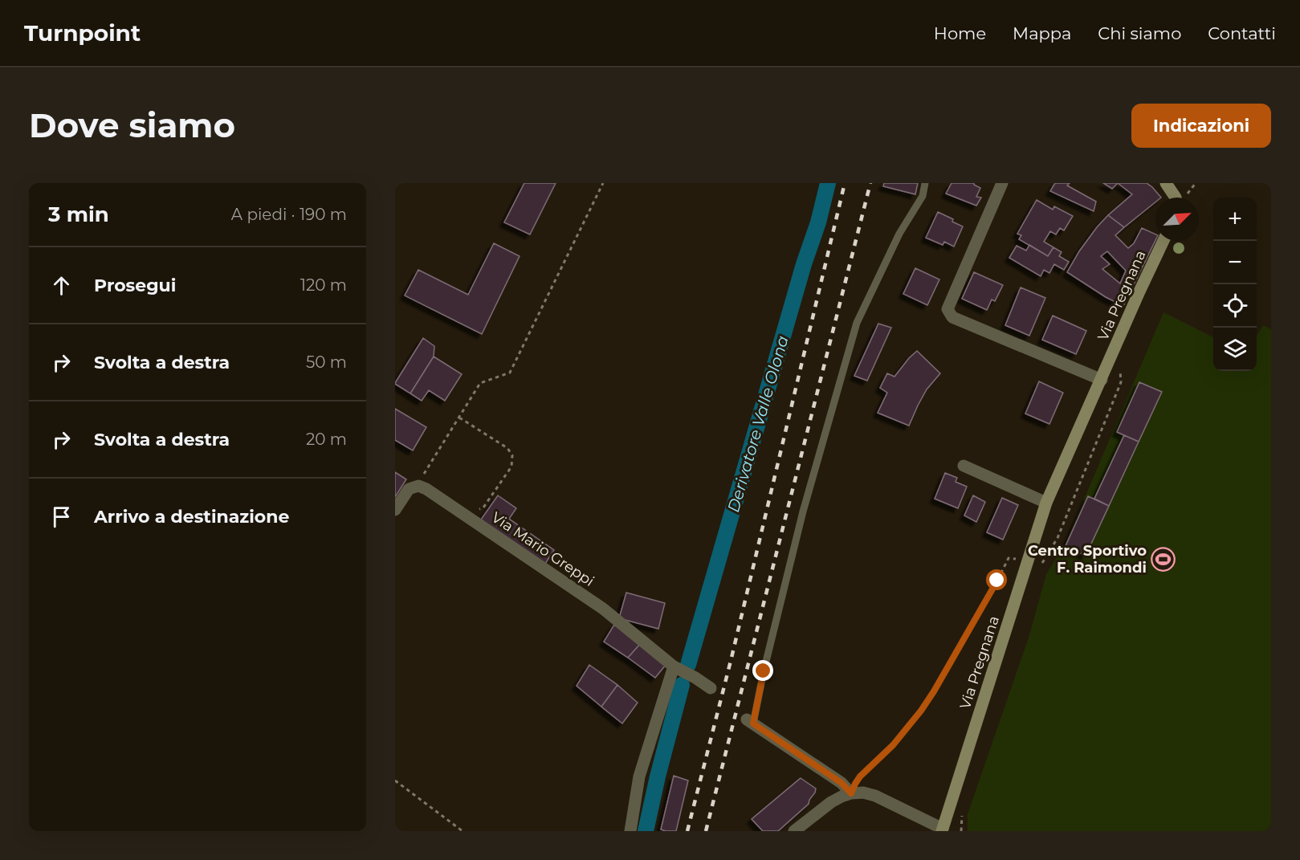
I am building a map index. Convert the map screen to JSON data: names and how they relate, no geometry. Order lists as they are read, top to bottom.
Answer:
{
  "streets": {
    "street": ["Via Pregnana", "Via Mario Greppi"]
  },
  "water": ["Derivatore Valle Olona"],
  "places": {
    "sports": ["Centro Sportivo F. Raimondi"]
  },
  "north": "top right",
  "page": {
    "header": "Turnpoint",
    "nav": [
      "Home",
      "Mappa",
      "Chi siamo",
      "Contatti"
    ],
    "buttons": "Indicazioni",
    "title": "Dove siamo",
    "heading": ["3 min", "A piedi · 190 m"],
    "map_buttons": ["+", "−"],
    "list": [
      ["Prosegui", "120 m"],
      ["Svolta a destra", "50 m"],
      ["Svolta a destra", "20 m"],
      "Arrivo a destinazione"
    ]
  }
}
